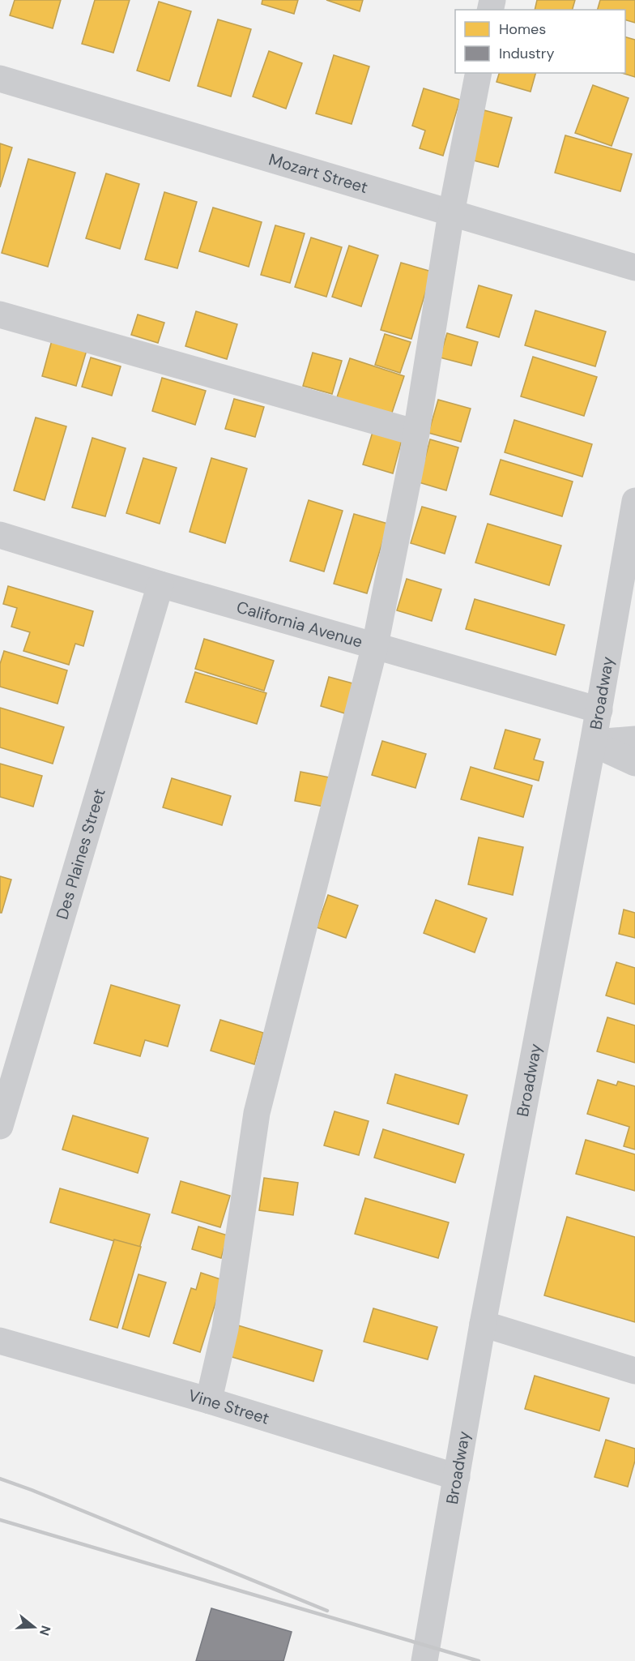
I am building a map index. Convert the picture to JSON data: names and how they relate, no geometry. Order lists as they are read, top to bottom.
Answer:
{
  "streets": {
    "street": [
      "Mozart Street",
      "California Avenue",
      "Broadway",
      "Des Plaines Street",
      "Vine Street"
    ]
  },
  "crossings": [
    ["California Avenue", "Broadway"],
    ["California Avenue", "Des Plaines Street"],
    ["Broadway", "Vine Street"]
  ],
  "legend": ["Homes", "Industry"],
  "north": "right"
}
